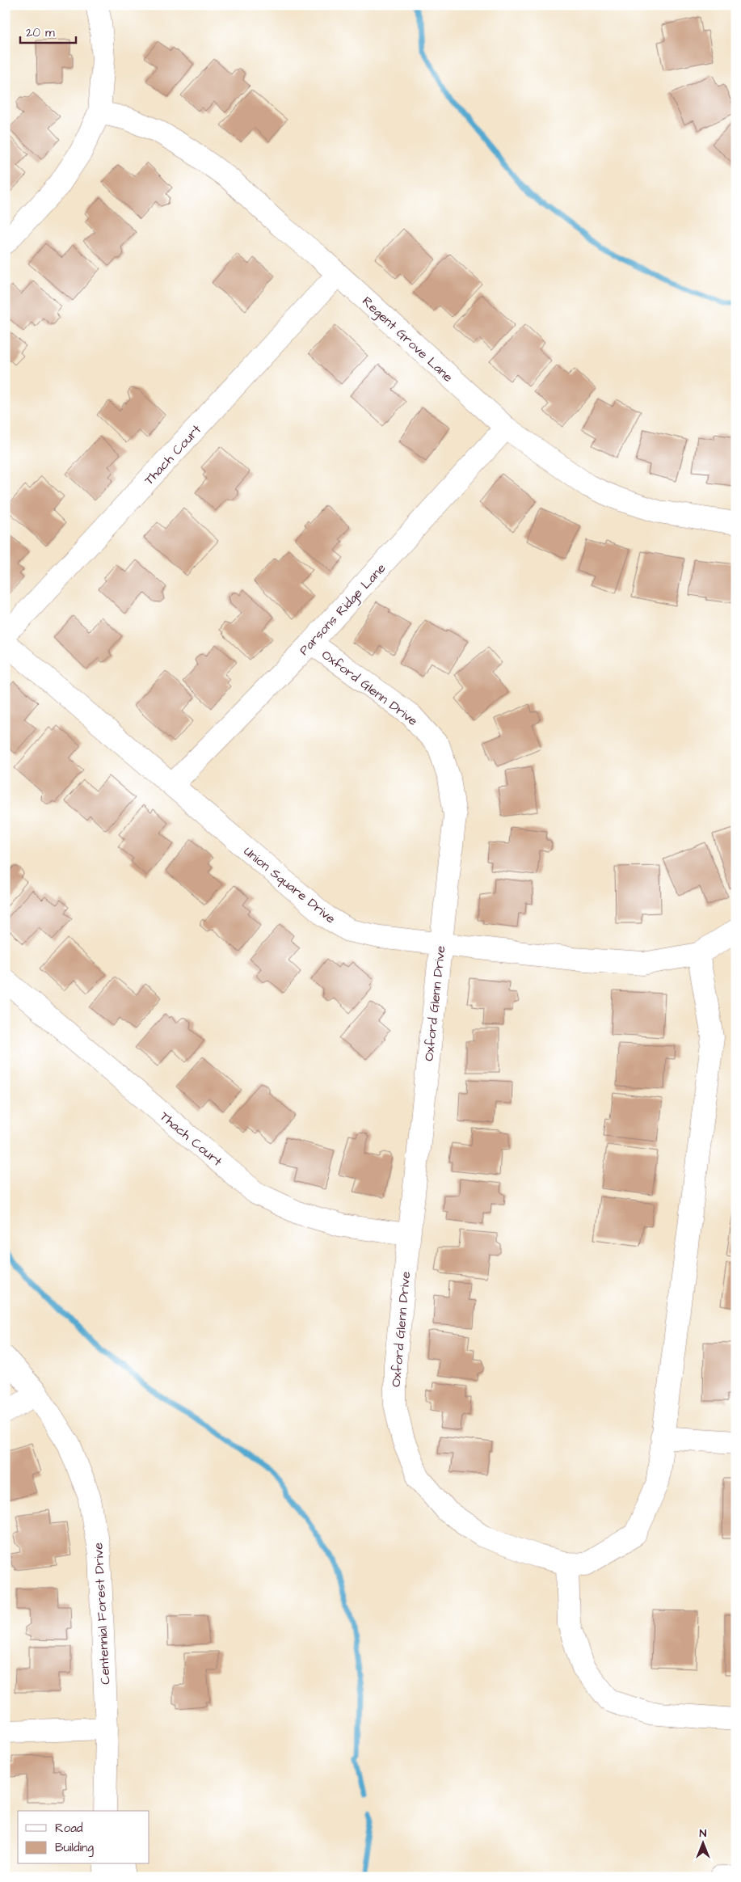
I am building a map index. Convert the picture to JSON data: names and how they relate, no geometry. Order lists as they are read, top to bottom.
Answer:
{
  "streets": {
    "street": [
      "Regent Grove Lane",
      "Thach Court",
      "Parsons Ridge Lane",
      "Oxford Glenn Drive",
      "Union Square Drive",
      "Centennial Forest Drive"
    ]
  },
  "crossings": [
    ["Regent Grove Lane", "Thach Court"],
    ["Regent Grove Lane", "Parsons Ridge Lane"],
    ["Thach Court", "Oxford Glenn Drive"],
    ["Parsons Ridge Lane", "Oxford Glenn Drive"],
    ["Parsons Ridge Lane", "Union Square Drive"],
    ["Oxford Glenn Drive", "Union Square Drive"]
  ],
  "legend": ["Road", "Building"],
  "scale_bar": "20 m",
  "north": "top"
}
